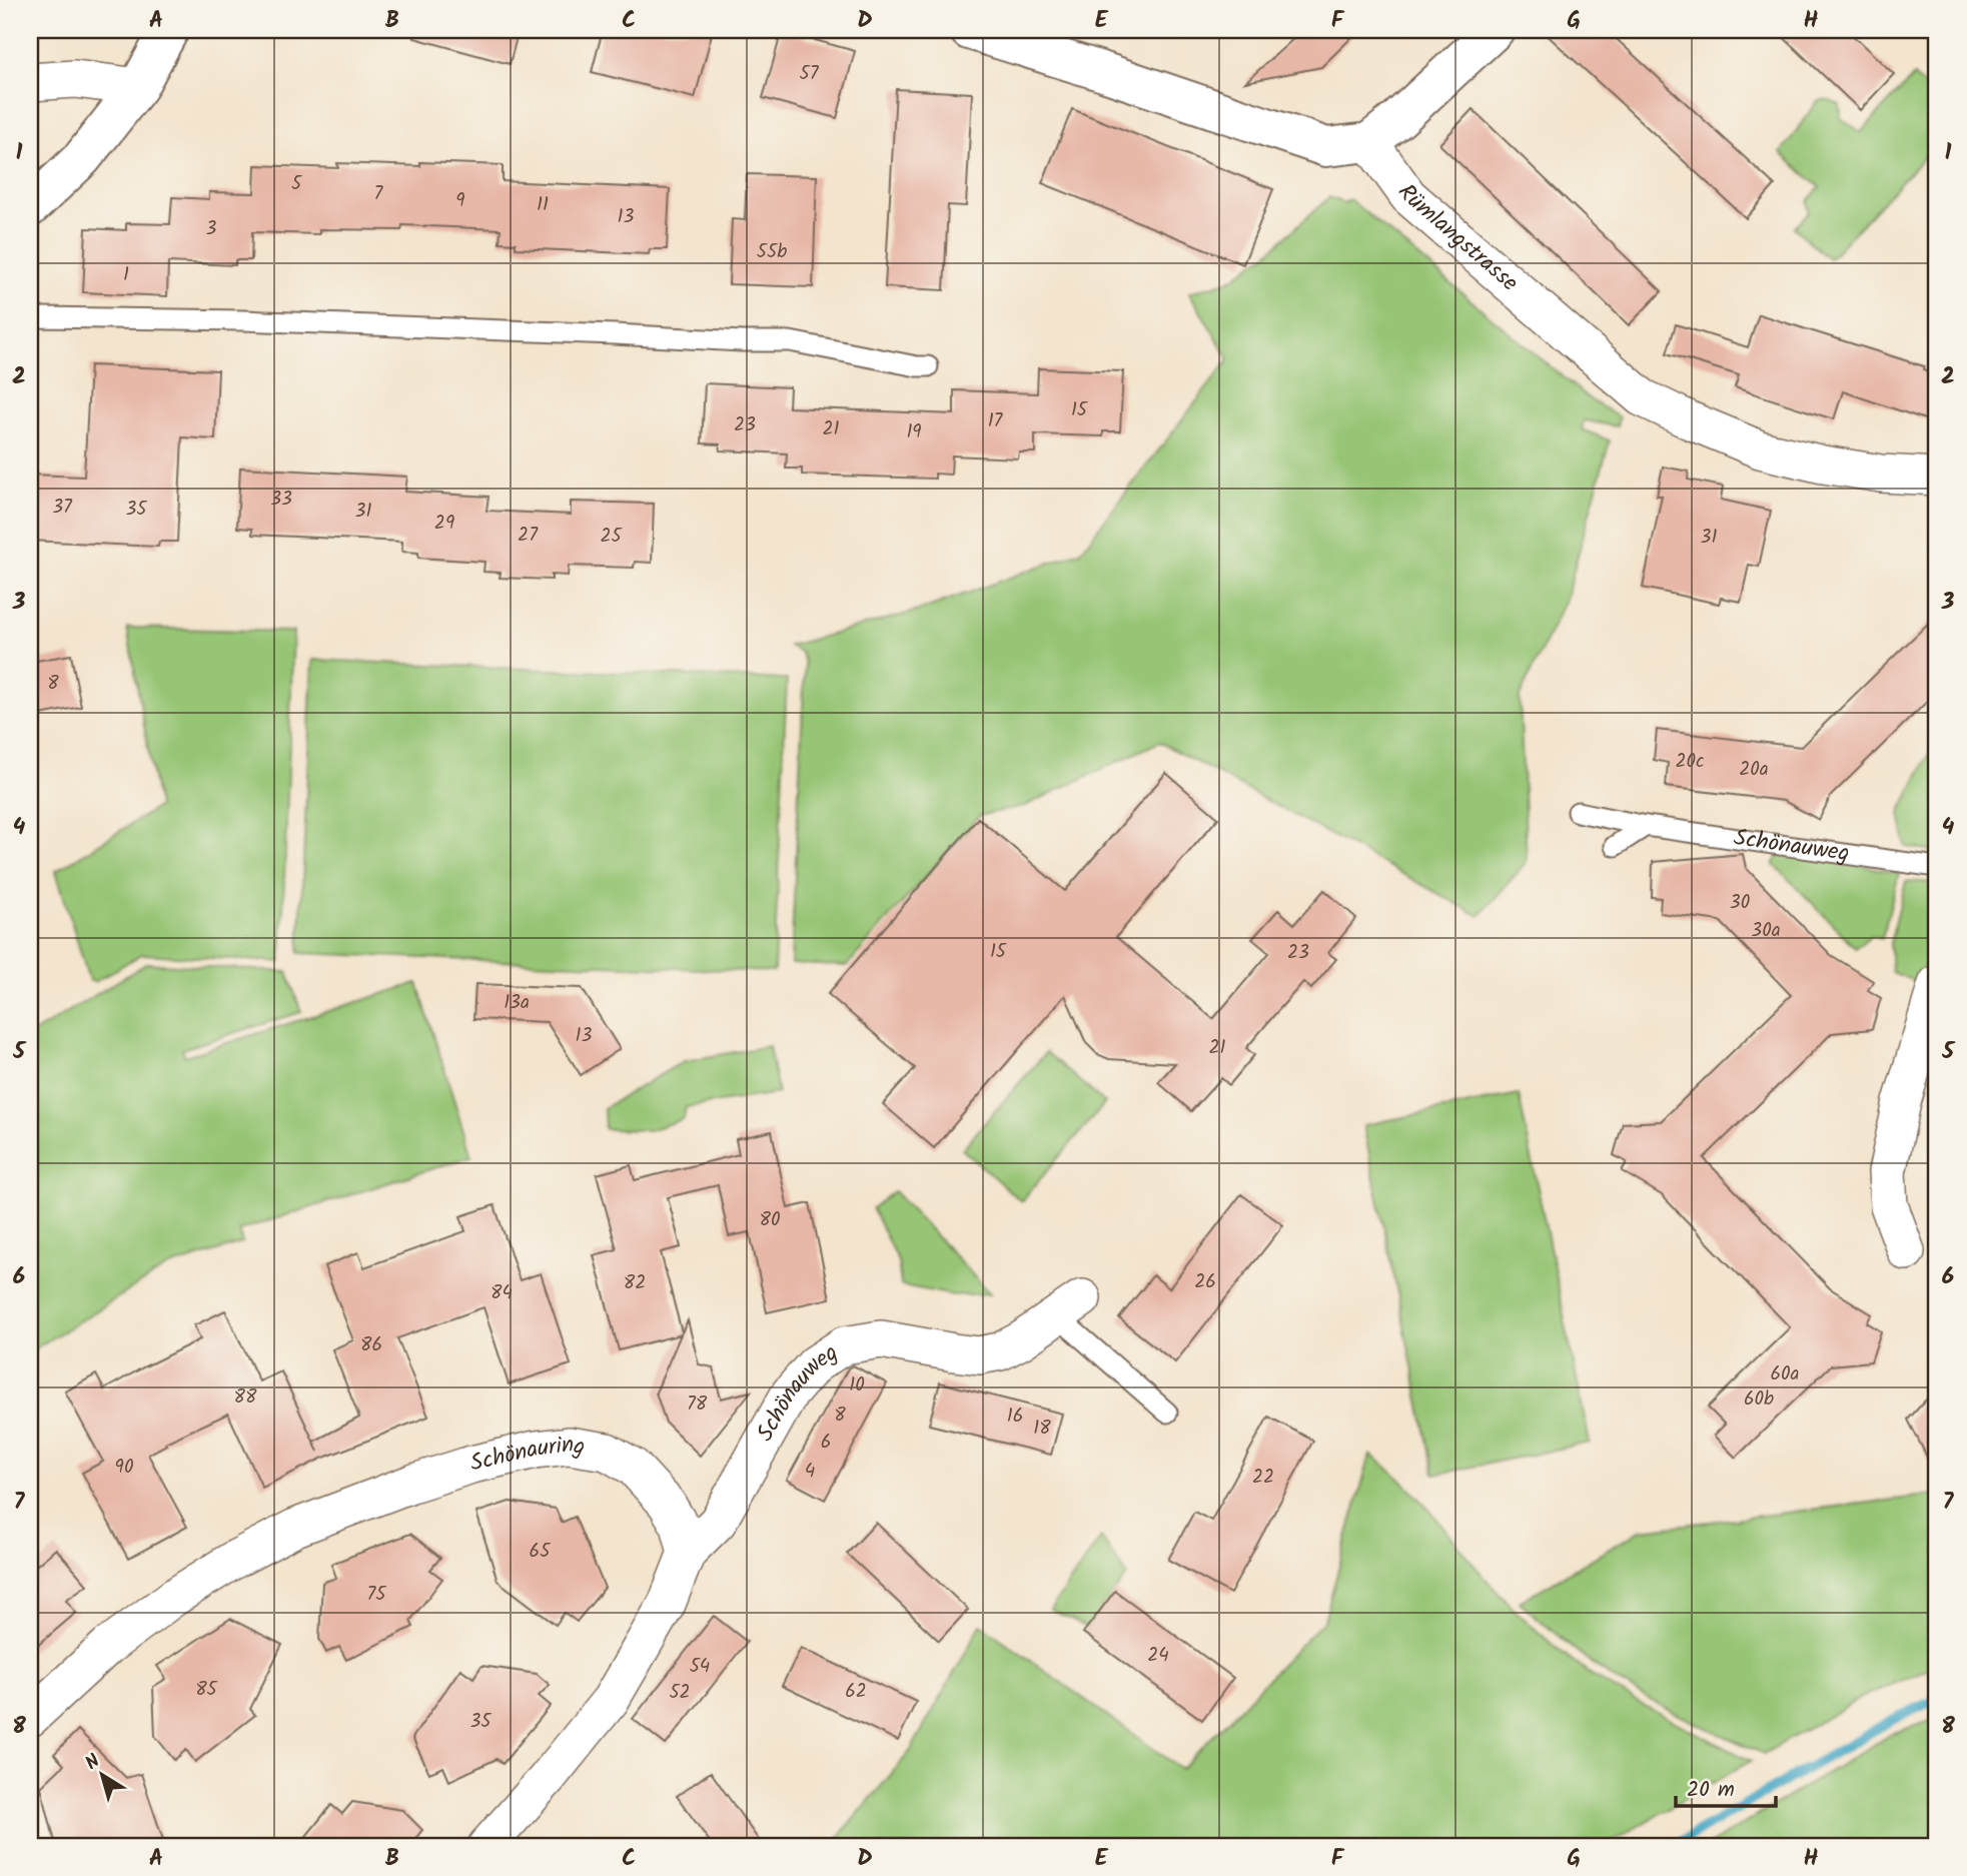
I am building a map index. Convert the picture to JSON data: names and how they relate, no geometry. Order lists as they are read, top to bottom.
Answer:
{
  "streets": {
    "street": ["Rümlangstrasse", "Schönauweg", "Schönauring"]
  },
  "crossings": [
    ["Schönauweg", "Schönauring"]
  ],
  "house_numbers": [
    "57",
    "5",
    "7",
    "9",
    "11",
    "13",
    "3",
    "55b",
    "1",
    "15",
    "17",
    "23",
    "21",
    "19",
    "33",
    "37",
    "35",
    "31",
    "29",
    "27",
    "25",
    "31",
    "8",
    "20c",
    "20a",
    "30",
    "30a",
    "15",
    "23",
    "13a",
    "13",
    "21",
    "80",
    "26",
    "82",
    "84",
    "86",
    "60a",
    "10",
    "88",
    "60b",
    "78",
    "8",
    "16",
    "18",
    "6",
    "90",
    "4",
    "22",
    "65",
    "75",
    "24",
    "54",
    "85",
    "62",
    "52",
    "35"
  ],
  "scale_bar": "20 m",
  "north": "top left",
  "grid": {
    "columns": [
      "A",
      "B",
      "C",
      "D",
      "E",
      "F",
      "G",
      "H"
    ],
    "rows": [
      "1",
      "2",
      "3",
      "4",
      "5",
      "6",
      "7",
      "8"
    ]
  }
}
